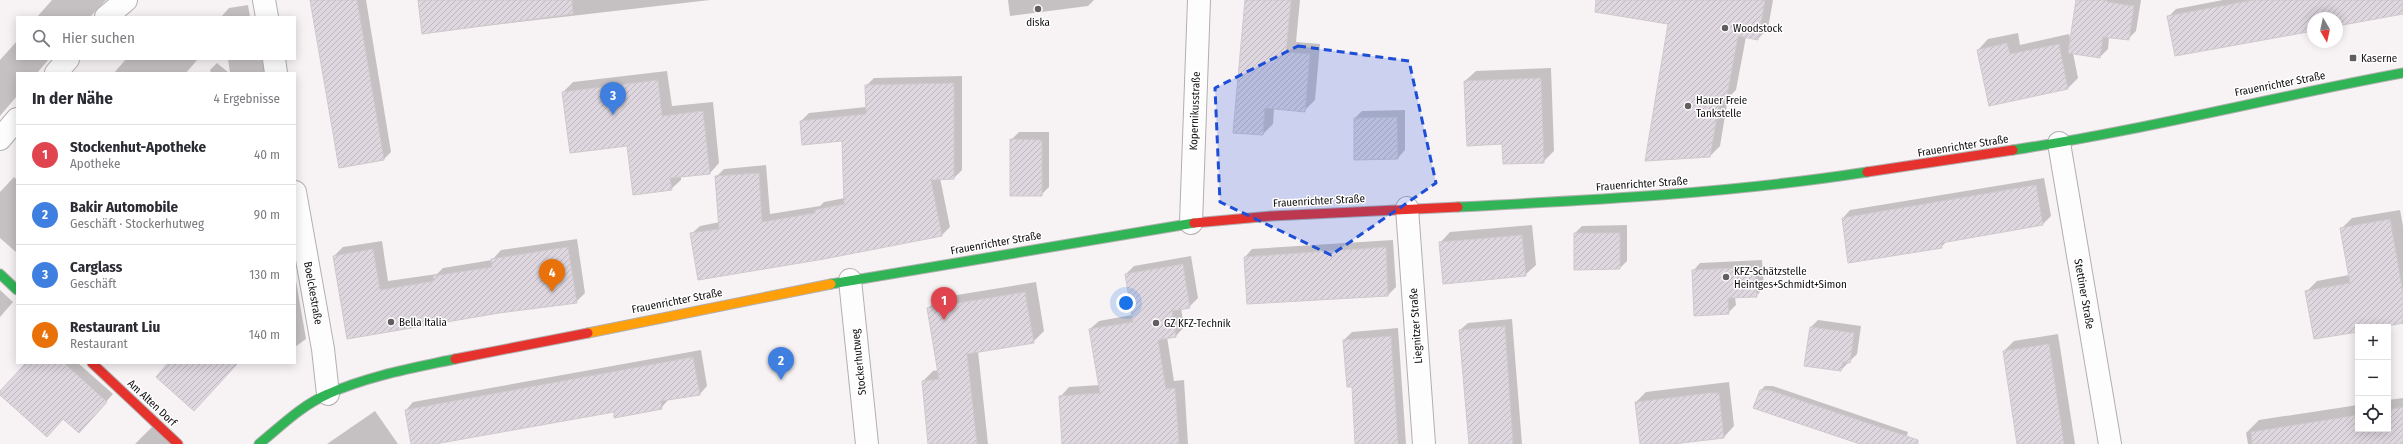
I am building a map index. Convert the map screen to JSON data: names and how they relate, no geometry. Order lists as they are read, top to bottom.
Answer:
{
  "streets": {
    "main road": ["Frauenrichter Straße", "Am Alten Dorf"],
    "street": [
      "Kopernikusstraße",
      "Boelckestraße",
      "Stettiner Straße",
      "Liegnitzer Straße",
      "Stockerhutweg"
    ]
  },
  "crossings": [
    ["Frauenrichter Straße", "Kopernikusstraße"],
    ["Frauenrichter Straße", "Boelckestraße"],
    ["Frauenrichter Straße", "Stettiner Straße"],
    ["Frauenrichter Straße", "Liegnitzer Straße"],
    ["Frauenrichter Straße", "Stockerhutweg"]
  ],
  "places": {
    "other": [
      "diska",
      "Woodstock",
      "Hauer Freie Tankstelle",
      "KFZ-Schätzstelle Heintges+Schmidt+Simon",
      "Bella Italia",
      "GZ KFZ-Technik"
    ],
    "transit": ["Kaserne"]
  },
  "north": "bottom",
  "page": {
    "search": "Hier suchen",
    "heading": ["In der Nähe", "4 Ergebnisse"],
    "pins": [
      "3",
      "4",
      "1",
      "2"
    ],
    "list": [
      {
        "mark": "1",
        "name": "Stockenhut-Apotheke",
        "note": "Apotheke",
        "value": "40 m"
      },
      {
        "mark": "2",
        "name": "Bakir Automobile",
        "note": "Geschäft · Stockerhutweg",
        "value": "90 m"
      },
      {
        "mark": "3",
        "name": "Carglass",
        "note": "Geschäft",
        "value": "130 m"
      },
      {
        "mark": "4",
        "name": "Restaurant Liu",
        "note": "Restaurant",
        "value": "140 m"
      }
    ],
    "map_buttons": ["+", "−"]
  }
}
